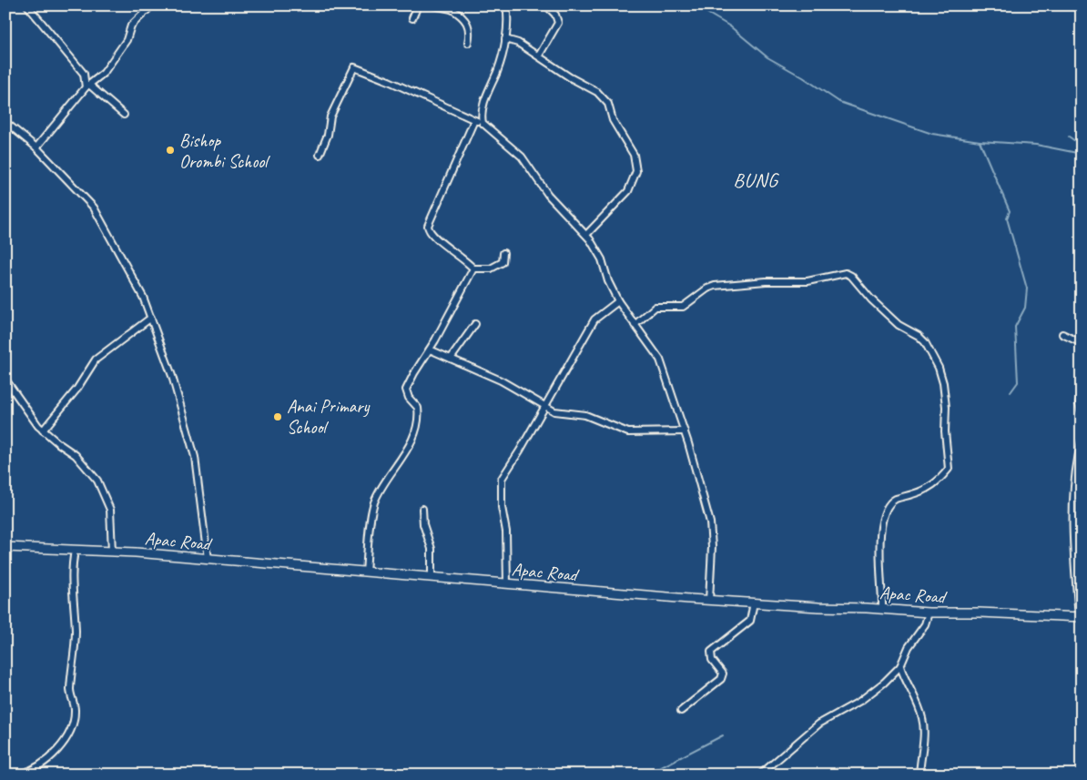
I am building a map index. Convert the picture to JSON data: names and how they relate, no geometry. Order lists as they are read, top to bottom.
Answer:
{
  "streets": {
    "main road": ["Apac Road"]
  },
  "districts": ["BUNG"],
  "places": ["Bishop Orombi School", "Anai Primary School"]
}
